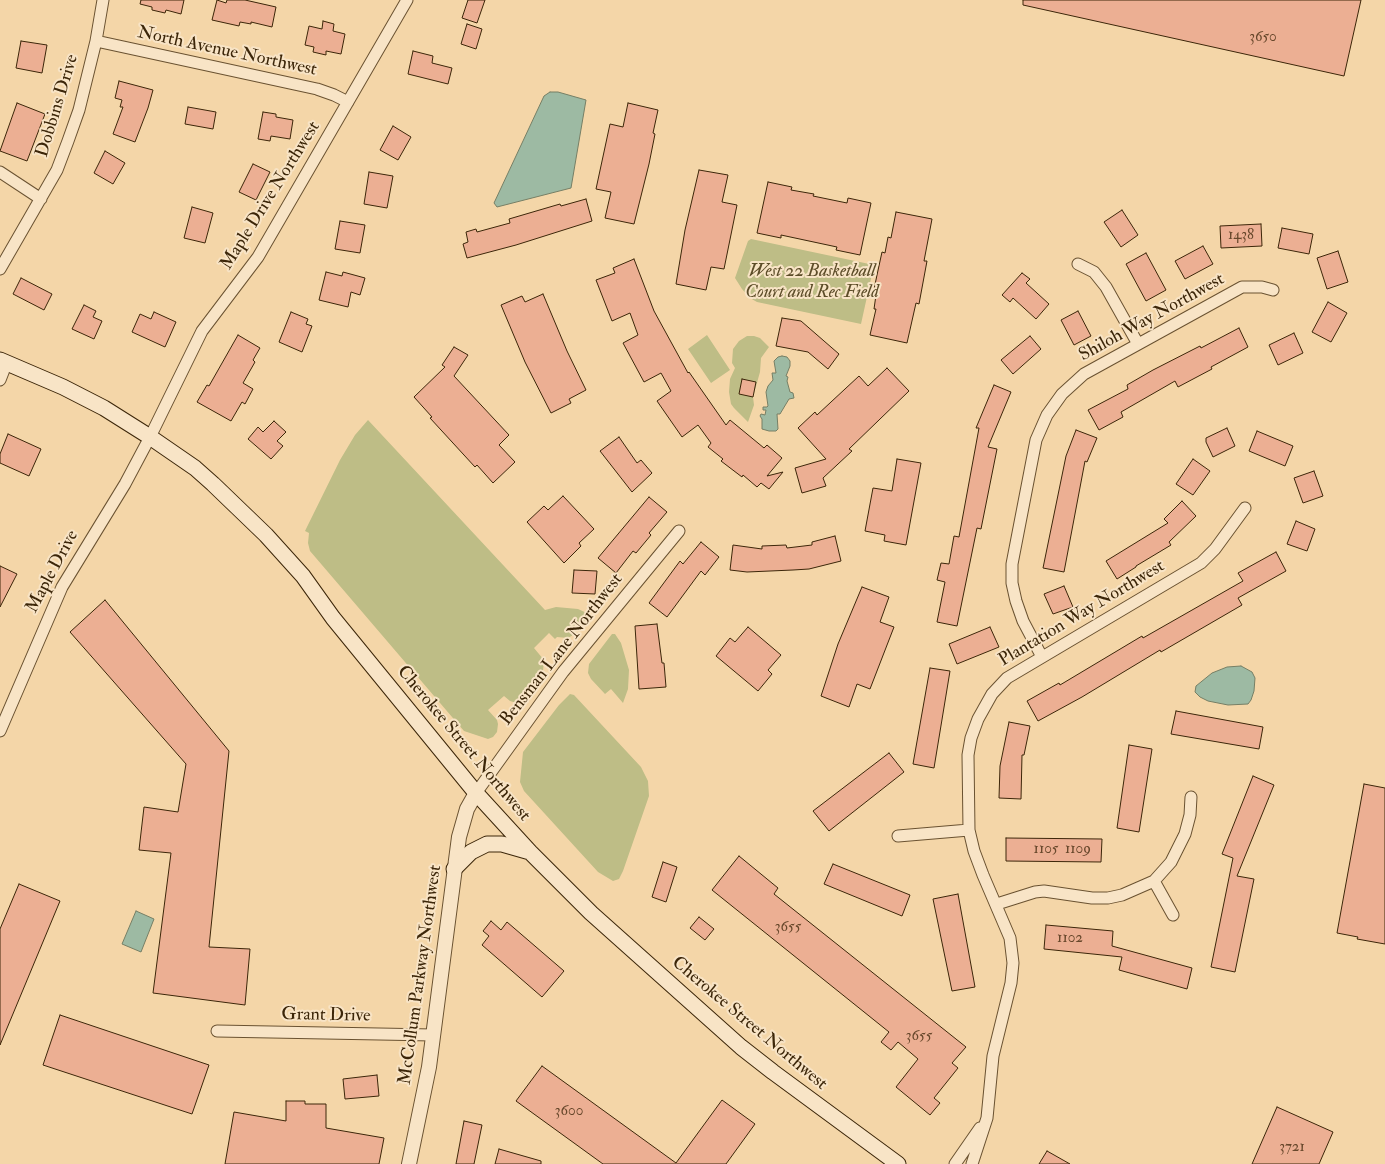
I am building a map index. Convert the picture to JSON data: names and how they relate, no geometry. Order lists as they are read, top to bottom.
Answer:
{
  "streets": {
    "main road": ["Cherokee Street Northwest"],
    "street": [
      "North Avenue Northwest",
      "Dobbins Drive",
      "Maple Drive Northwest",
      "Shiloh Way Northwest",
      "Maple Drive",
      "Plantation Way Northwest",
      "Bensman Lane Northwest",
      "McCollum Parkway Northwest",
      "Grant Drive"
    ]
  },
  "crossings": [
    ["North Avenue Northwest", "Dobbins Drive"],
    ["North Avenue Northwest", "Maple Drive Northwest"],
    ["Maple Drive Northwest", "Maple Drive"],
    ["Maple Drive Northwest", "Cherokee Street Northwest"],
    ["Shiloh Way Northwest", "Plantation Way Northwest"],
    ["Maple Drive", "Cherokee Street Northwest"],
    ["Bensman Lane Northwest", "Cherokee Street Northwest"],
    ["Bensman Lane Northwest", "McCollum Parkway Northwest"],
    ["Cherokee Street Northwest", "McCollum Parkway Northwest"],
    ["McCollum Parkway Northwest", "Grant Drive"]
  ],
  "parks": ["West 22 Basketball Court and Rec Field"],
  "house_numbers": [
    "3650",
    "1438",
    "1105",
    "1109",
    "3655",
    "1102",
    "3655",
    "3600",
    "3721"
  ]
}
